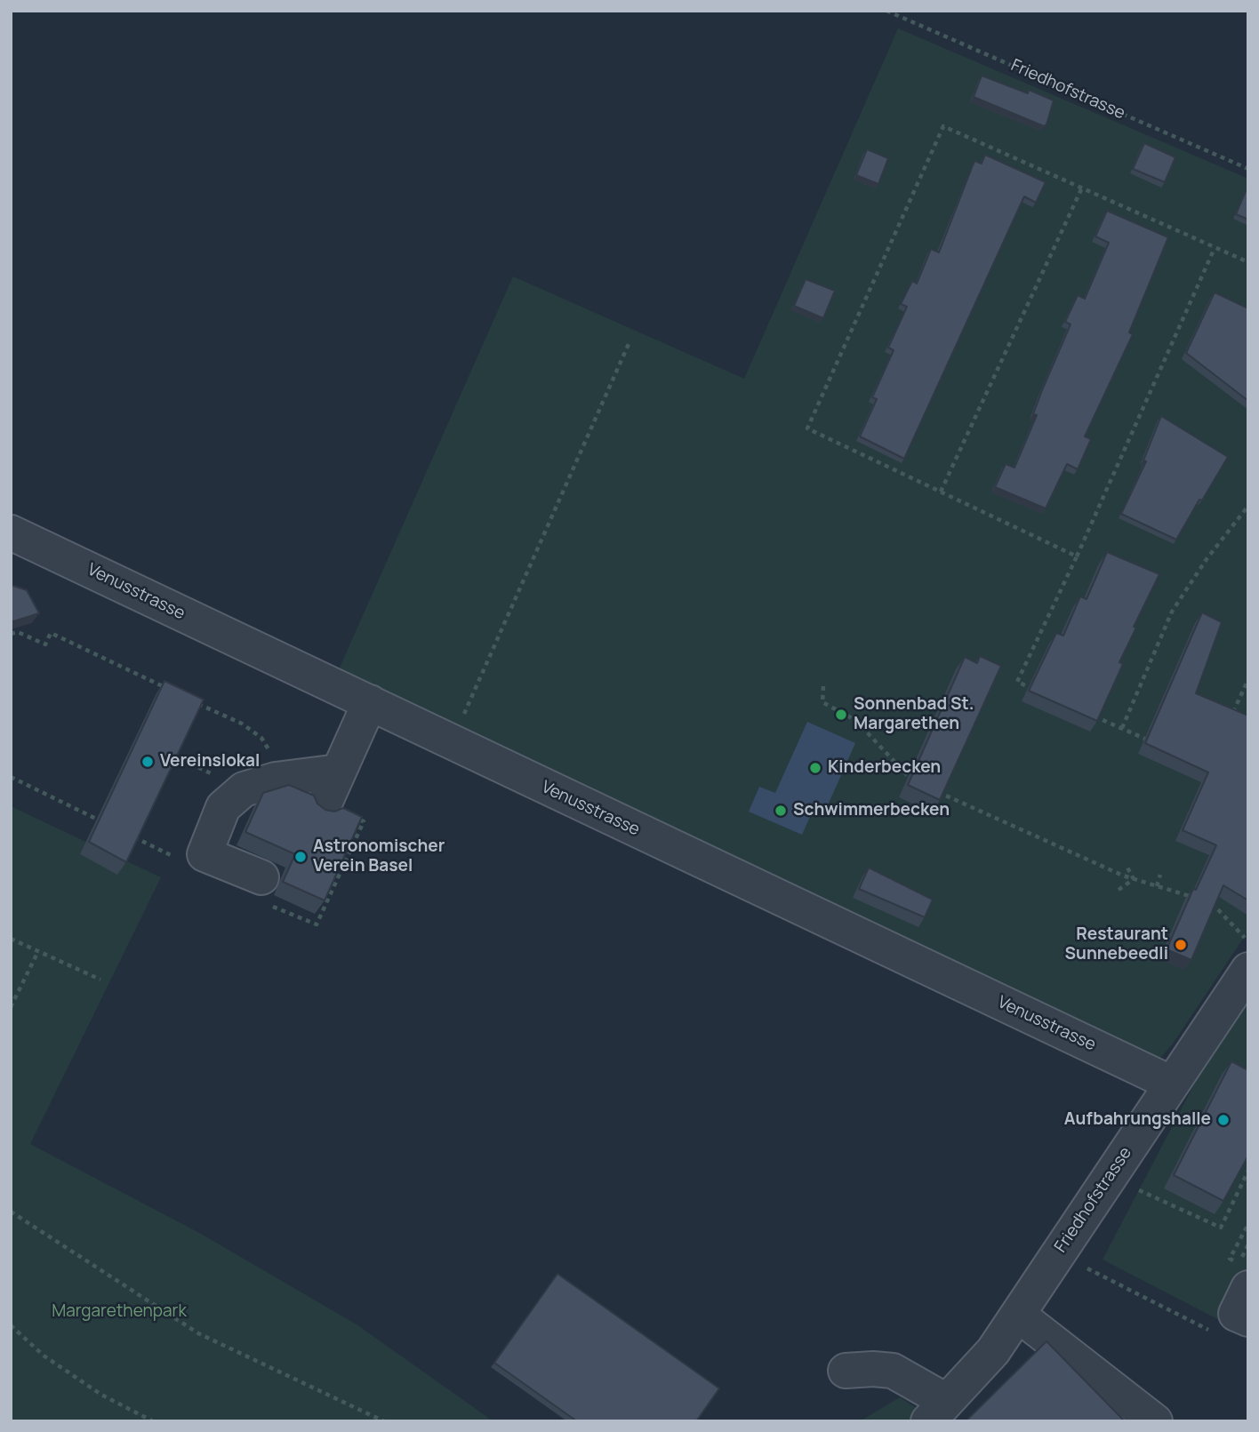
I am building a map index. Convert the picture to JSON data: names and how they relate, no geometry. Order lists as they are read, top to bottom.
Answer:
{
  "streets": {
    "street": ["Friedhofstrasse", "Venusstrasse"]
  },
  "crossings": [
    ["Friedhofstrasse", "Venusstrasse"]
  ],
  "parks": ["Margarethenpark"],
  "places": [
    "Sonnenbad St. Margarethen",
    "Vereinslokal",
    "Kinderbecken",
    "Schwimmerbecken",
    "Astronomischer Verein Basel",
    "Restaurant Sunnebeedli",
    "Aufbahrungshalle"
  ]
}
